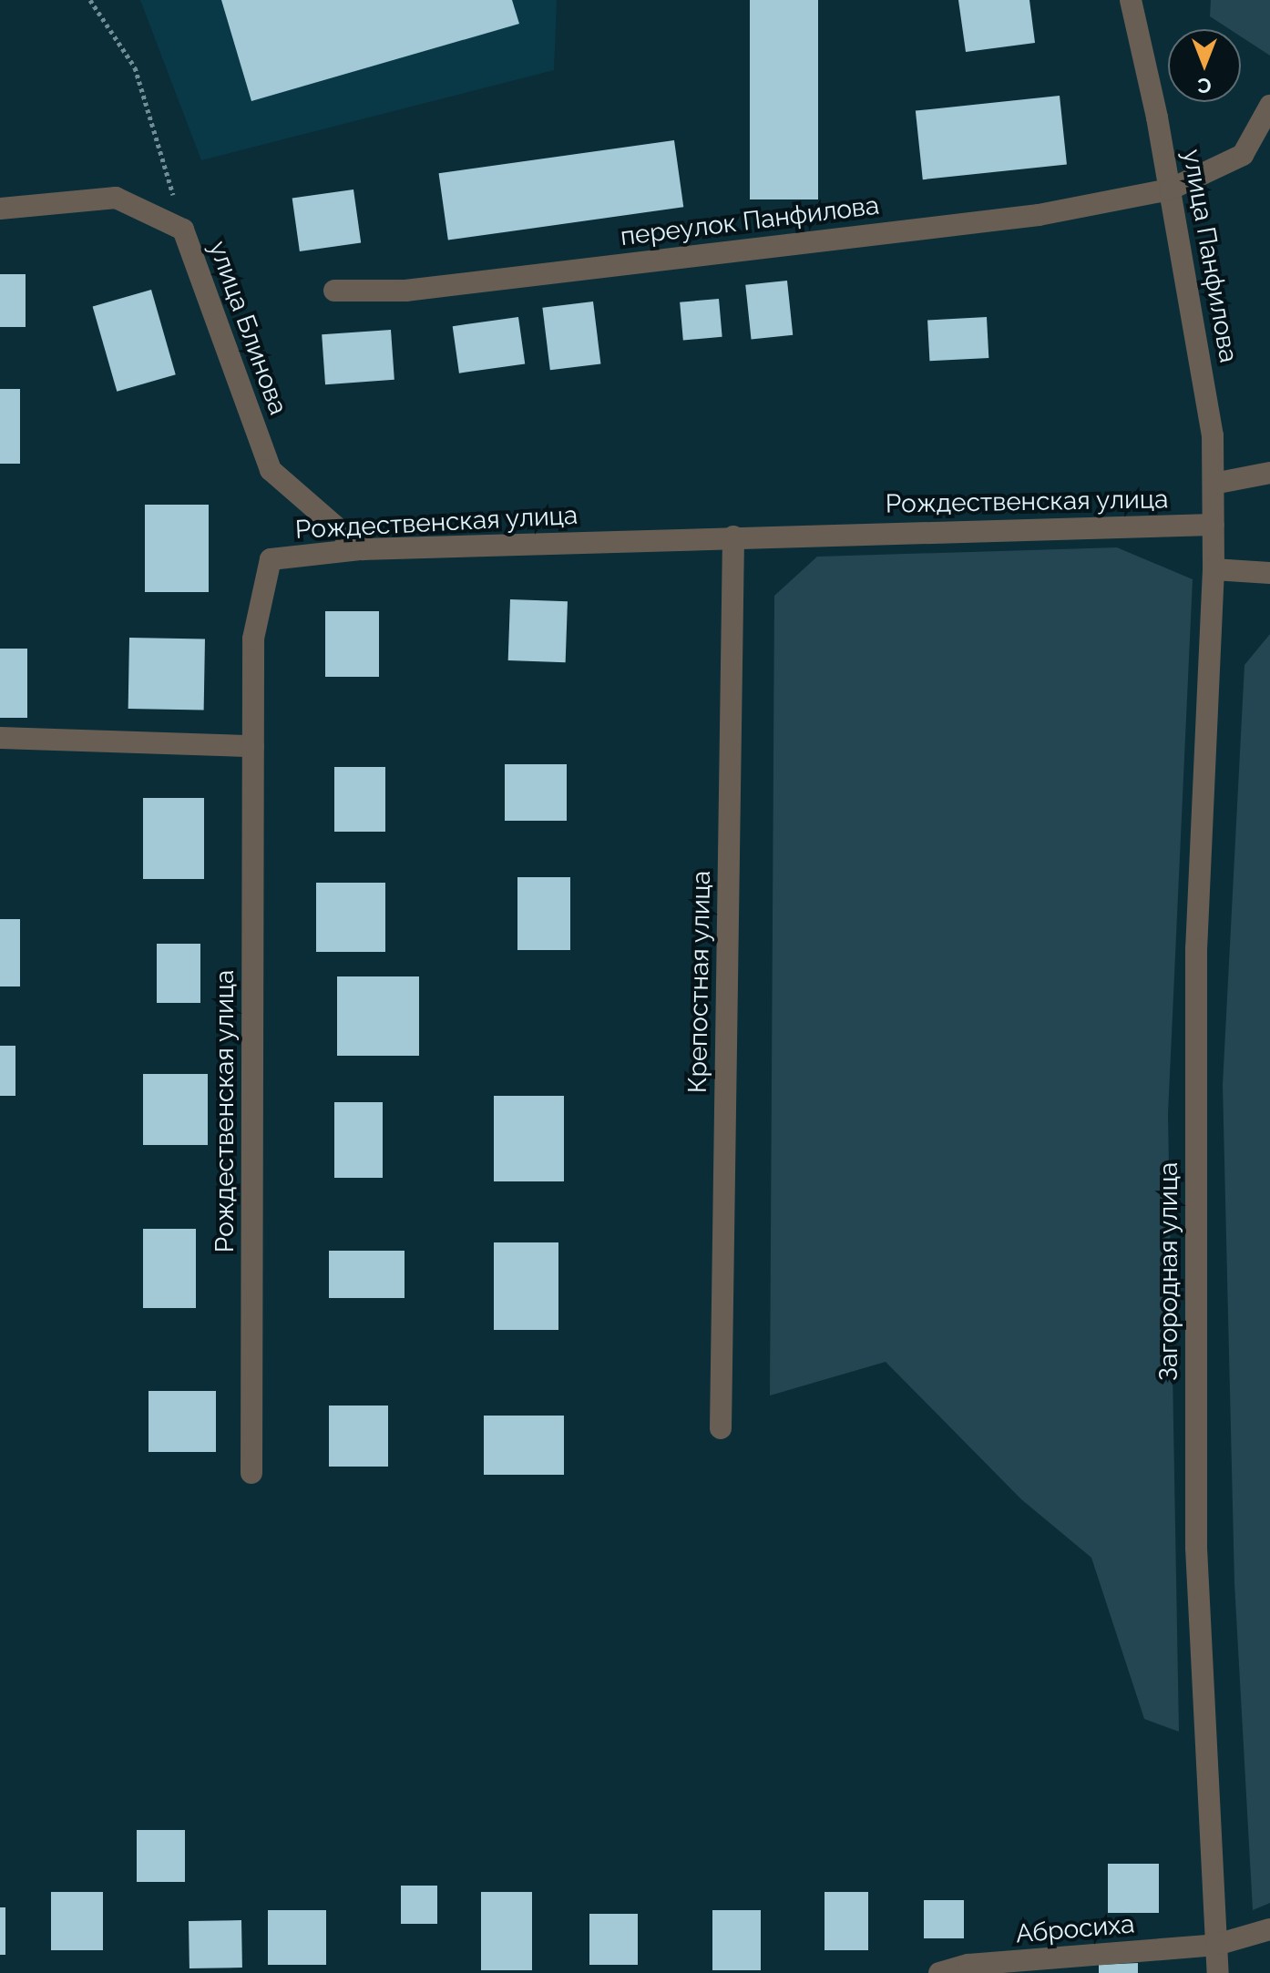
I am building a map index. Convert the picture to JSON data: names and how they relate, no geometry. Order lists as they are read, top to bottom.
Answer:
{
  "streets": {
    "street": [
      "переулок Панфилова",
      "улица Панфилова",
      "улица Блинова",
      "Рождественская улица",
      "Крепостная улица",
      "Загородная улица",
      "Абросиха"
    ]
  },
  "crossings": [
    ["переулок Панфилова", "улица Панфилова"],
    ["улица Панфилова", "Рождественская улица"],
    ["улица Панфилова", "Загородная улица"],
    ["улица Блинова", "Рождественская улица"],
    ["Рождественская улица", "Крепостная улица"],
    ["Рождественская улица", "Загородная улица"],
    ["Загородная улица", "Абросиха"]
  ],
  "north": "bottom"
}
